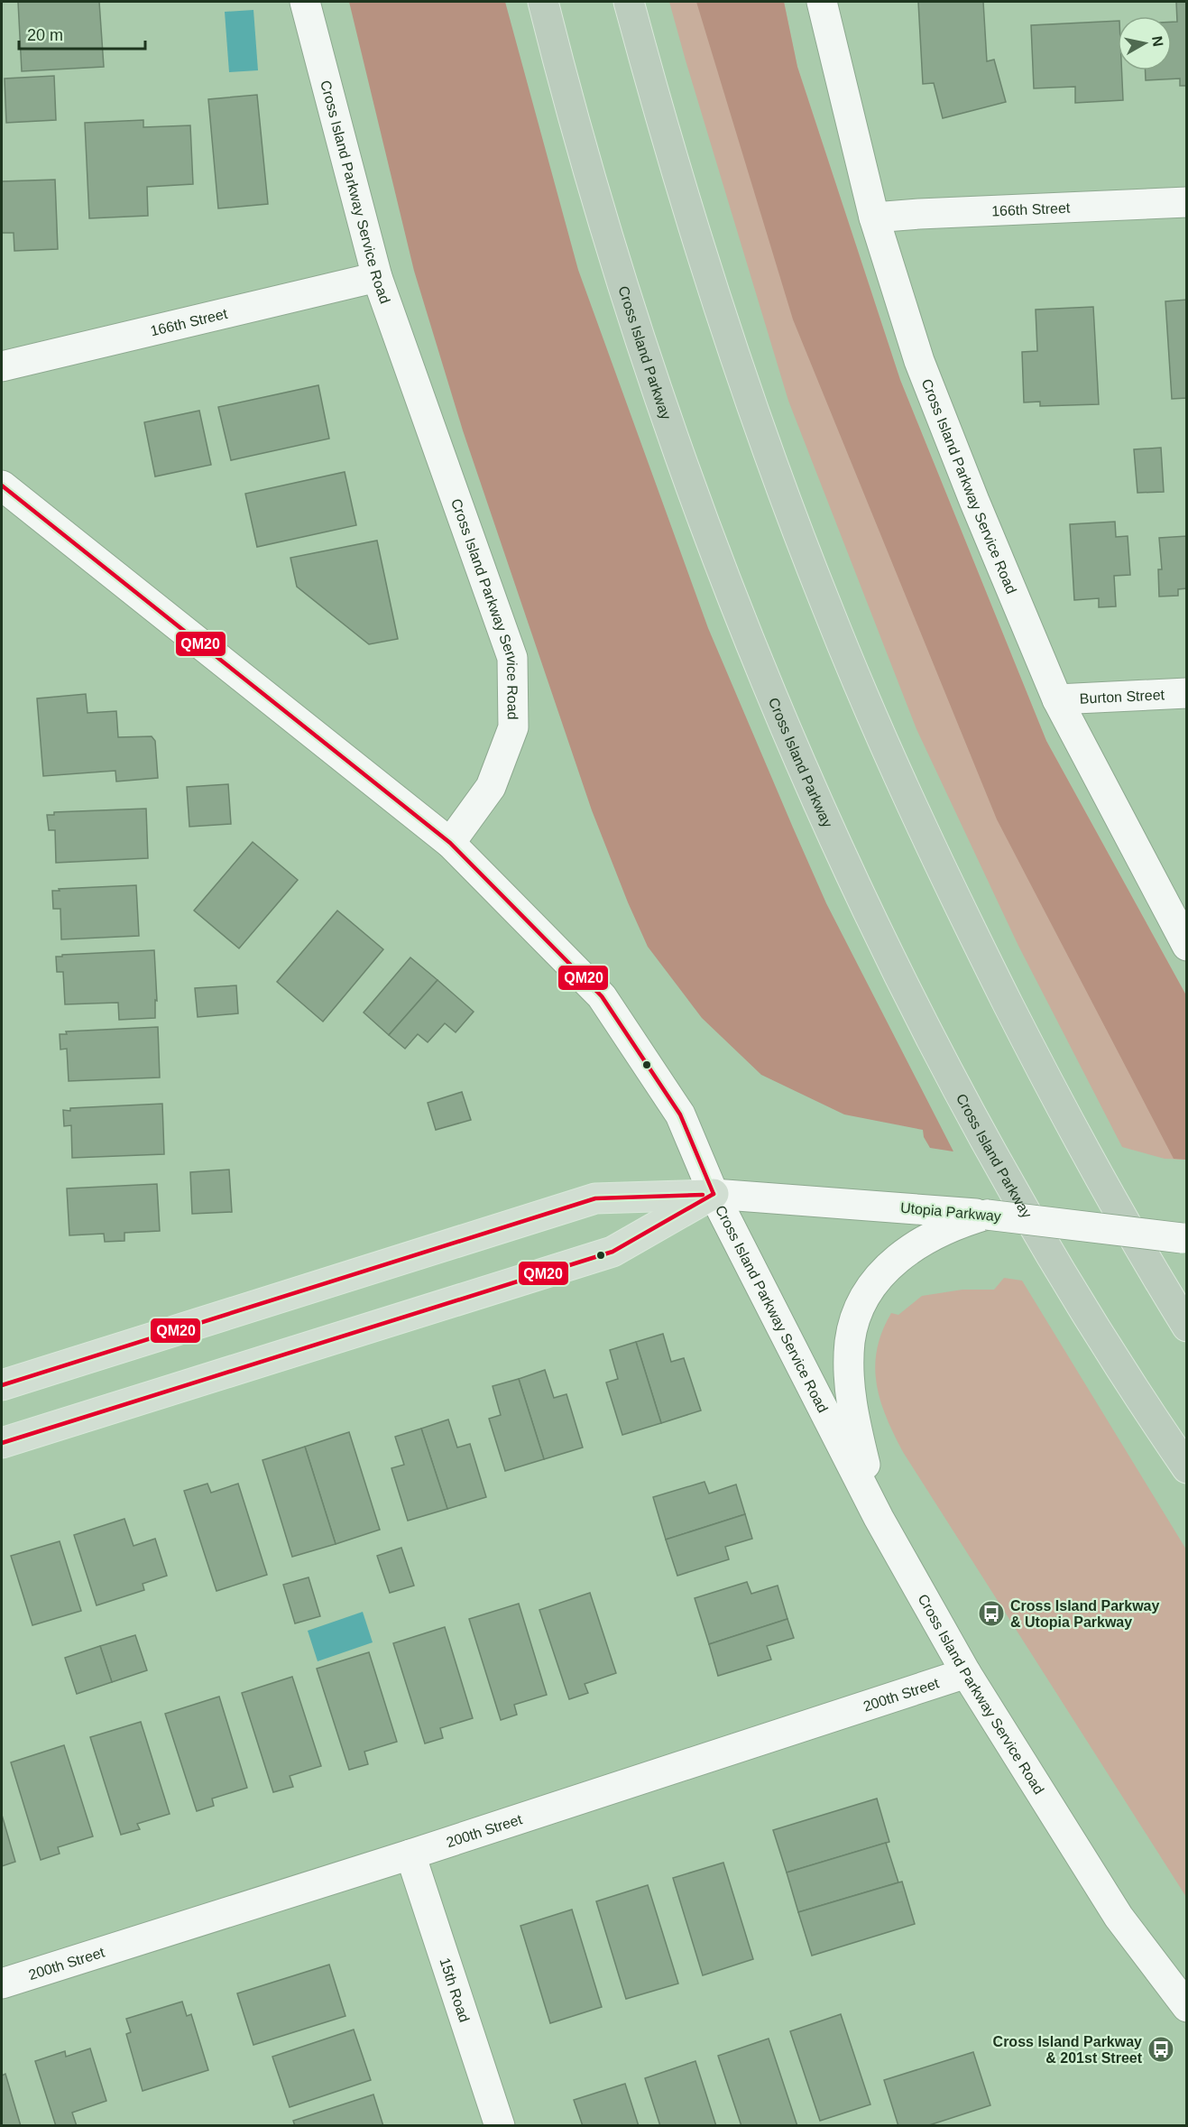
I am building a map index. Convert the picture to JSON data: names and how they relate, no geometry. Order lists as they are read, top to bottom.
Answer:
{
  "streets": {
    "highway": ["Cross Island Parkway"],
    "main road": ["Utopia Parkway"],
    "street": [
      "Cross Island Parkway Service Road",
      "166th Street",
      "Burton Street",
      "200th Street",
      "15th Road"
    ]
  },
  "crossings": [
    ["Cross Island Parkway Service Road", "166th Street"],
    ["Cross Island Parkway Service Road", "Burton Street"],
    ["Cross Island Parkway Service Road", "Utopia Parkway"],
    ["Cross Island Parkway Service Road", "200th Street"],
    ["200th Street", "15th Road"]
  ],
  "places": {
    "bus stop": ["Cross Island Parkway & Utopia Parkway", "Cross Island Parkway & 201st Street"]
  },
  "lines": ["transit line QM20"],
  "scale_bar": "20 m",
  "north": "right"
}
